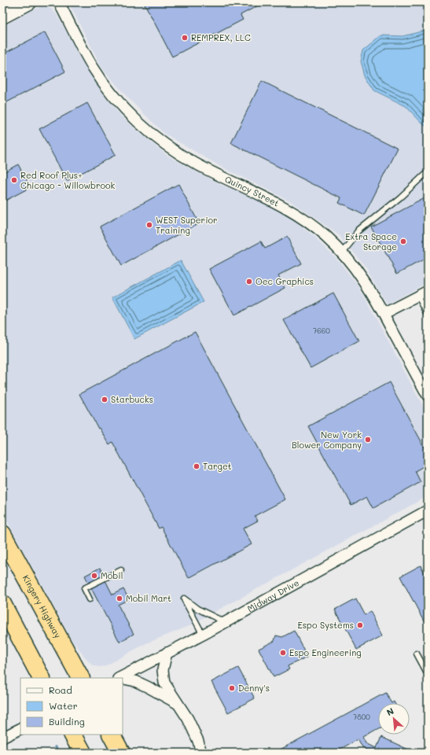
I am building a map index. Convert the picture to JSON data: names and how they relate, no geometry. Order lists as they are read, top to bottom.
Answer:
{
  "streets": {
    "highway": ["Kingery Highway"],
    "street": ["Quincy Street", "Midway Drive"]
  },
  "places": [
    "REMPREX, LLC",
    "Red Roof Plus+ Chicago - Willowbrook",
    "WEST Superior Training",
    "Extra Space Storage",
    "Oec Graphics",
    "Starbucks",
    "New York Blower Company",
    "Target",
    "Mobil",
    "Mobil Mart",
    "Espo Systems",
    "Espo Engineering",
    "Denny's"
  ],
  "house_numbers": ["7660", "7800"],
  "legend": ["Road", "Water", "Building"],
  "north": "top left"
}
